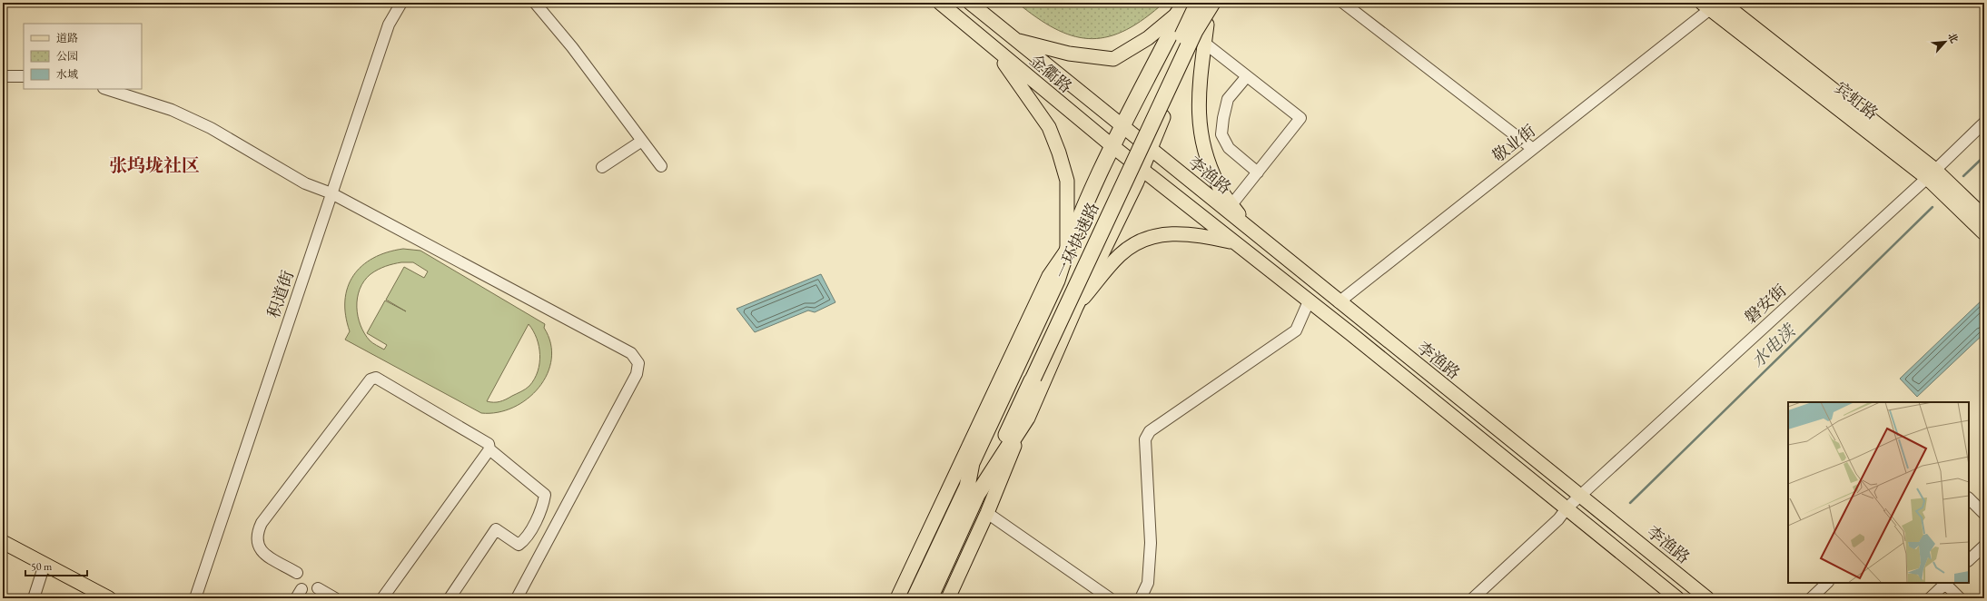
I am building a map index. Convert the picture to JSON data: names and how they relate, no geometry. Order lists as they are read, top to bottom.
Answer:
{
  "streets": {
    "highway": ["一环快速路"],
    "main road": ["金衢路", "宾虹路", "李渔路"],
    "street": ["敬业街", "积道街", "磐安街"]
  },
  "crossings": [
    ["金衢路", "李渔路"],
    ["宾虹路", "敬业街"],
    ["宾虹路", "磐安街"],
    ["敬业街", "李渔路"],
    ["李渔路", "磐安街"]
  ],
  "districts": ["张坞垅社区"],
  "water": ["水电渎"],
  "legend": ["道路", "公园", "水域"],
  "scale_bar": "50 m",
  "north": "top right"
}
